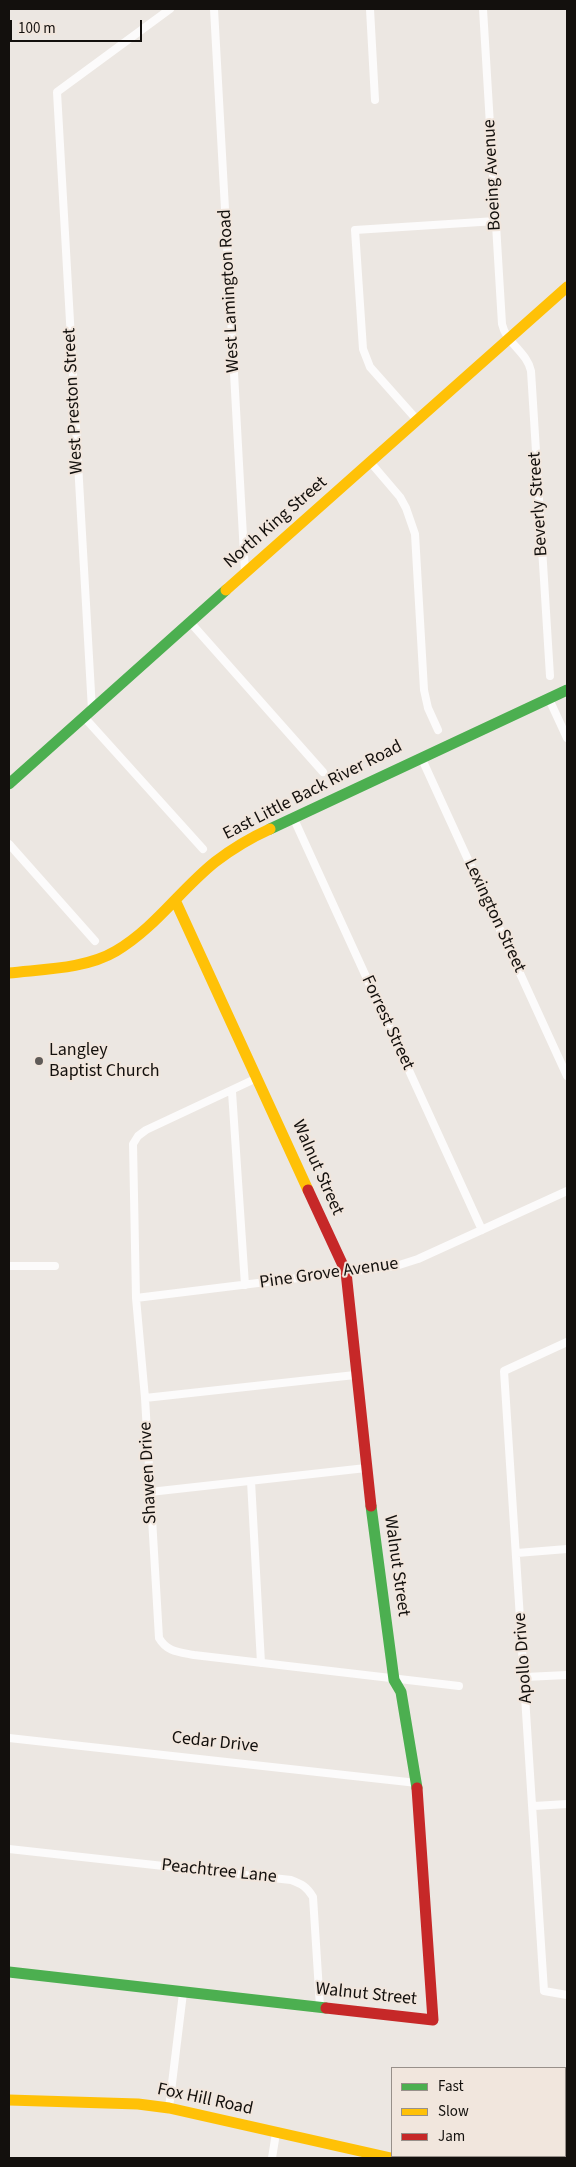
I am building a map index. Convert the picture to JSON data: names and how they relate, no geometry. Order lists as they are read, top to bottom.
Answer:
{
  "streets": {
    "street": [
      "Boeing Avenue",
      "West Lamington Road",
      "West Preston Street",
      "Beverly Street",
      "North King Street",
      "East Little Back River Road",
      "Lexington Street",
      "Forrest Street",
      "Walnut Street",
      "Pine Grove Avenue",
      "Shawen Drive",
      "Apollo Drive",
      "Cedar Drive",
      "Peachtree Lane",
      "Fox Hill Road"
    ]
  },
  "crossings": [
    ["Boeing Avenue", "Beverly Street"],
    ["Boeing Avenue", "North King Street"],
    ["West Lamington Road", "North King Street"],
    ["West Preston Street", "North King Street"],
    ["Beverly Street", "North King Street"],
    ["East Little Back River Road", "Lexington Street"],
    ["East Little Back River Road", "Forrest Street"],
    ["East Little Back River Road", "Walnut Street"],
    ["Forrest Street", "Pine Grove Avenue"],
    ["Walnut Street", "Pine Grove Avenue"],
    ["Walnut Street", "Shawen Drive"],
    ["Walnut Street", "Cedar Drive"],
    ["Walnut Street", "Peachtree Lane"],
    ["Pine Grove Avenue", "Shawen Drive"]
  ],
  "places": ["Langley Baptist Church"],
  "legend": ["Fast", "Slow", "Jam"],
  "scale_bar": "100 m"
}
